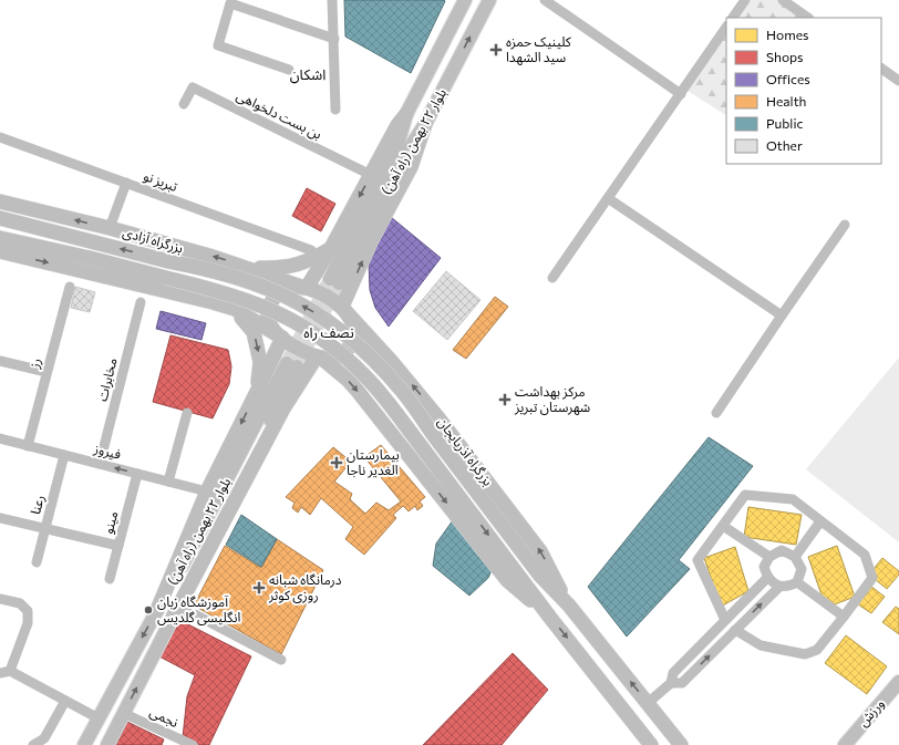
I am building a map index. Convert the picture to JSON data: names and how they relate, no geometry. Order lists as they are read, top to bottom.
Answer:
{
  "streets": {
    "highway": ["بزرگراه آزادی", "بزرگراه آذربایجان"],
    "main road": ["بلوار ۲۲ بهمن (راه آهن)", "ورزش"],
    "street": [
      "بن بست دلخواهی",
      "تبریز نو",
      "رز",
      "مخابرات",
      "فیروز",
      "رعنا",
      "مینو",
      "نجمی"
    ]
  },
  "crossings": [
    ["بلوار ۲۲ بهمن (راه آهن)", "نجمی"],
    ["بزرگراه آزادی", "بزرگراه آذربایجان"],
    ["رز", "فیروز"],
    ["مخابرات", "فیروز"],
    ["فیروز", "رعنا"],
    ["فیروز", "مینو"]
  ],
  "districts": ["اشکان", "نصف راه"],
  "places": {
    "health": [
      "کلینیک حمزه سید الشهدا",
      "مرکز بهداشت شهرستان تبریز",
      "بیمارستان الغدیر ناجا",
      "درمانگاه شبانه روزی کوثر"
    ],
    "other": ["آموزشگاه زبان انگلیسی گلدیس"]
  },
  "legend": [
    "Homes",
    "Shops",
    "Offices",
    "Health",
    "Public",
    "Other"
  ]
}
